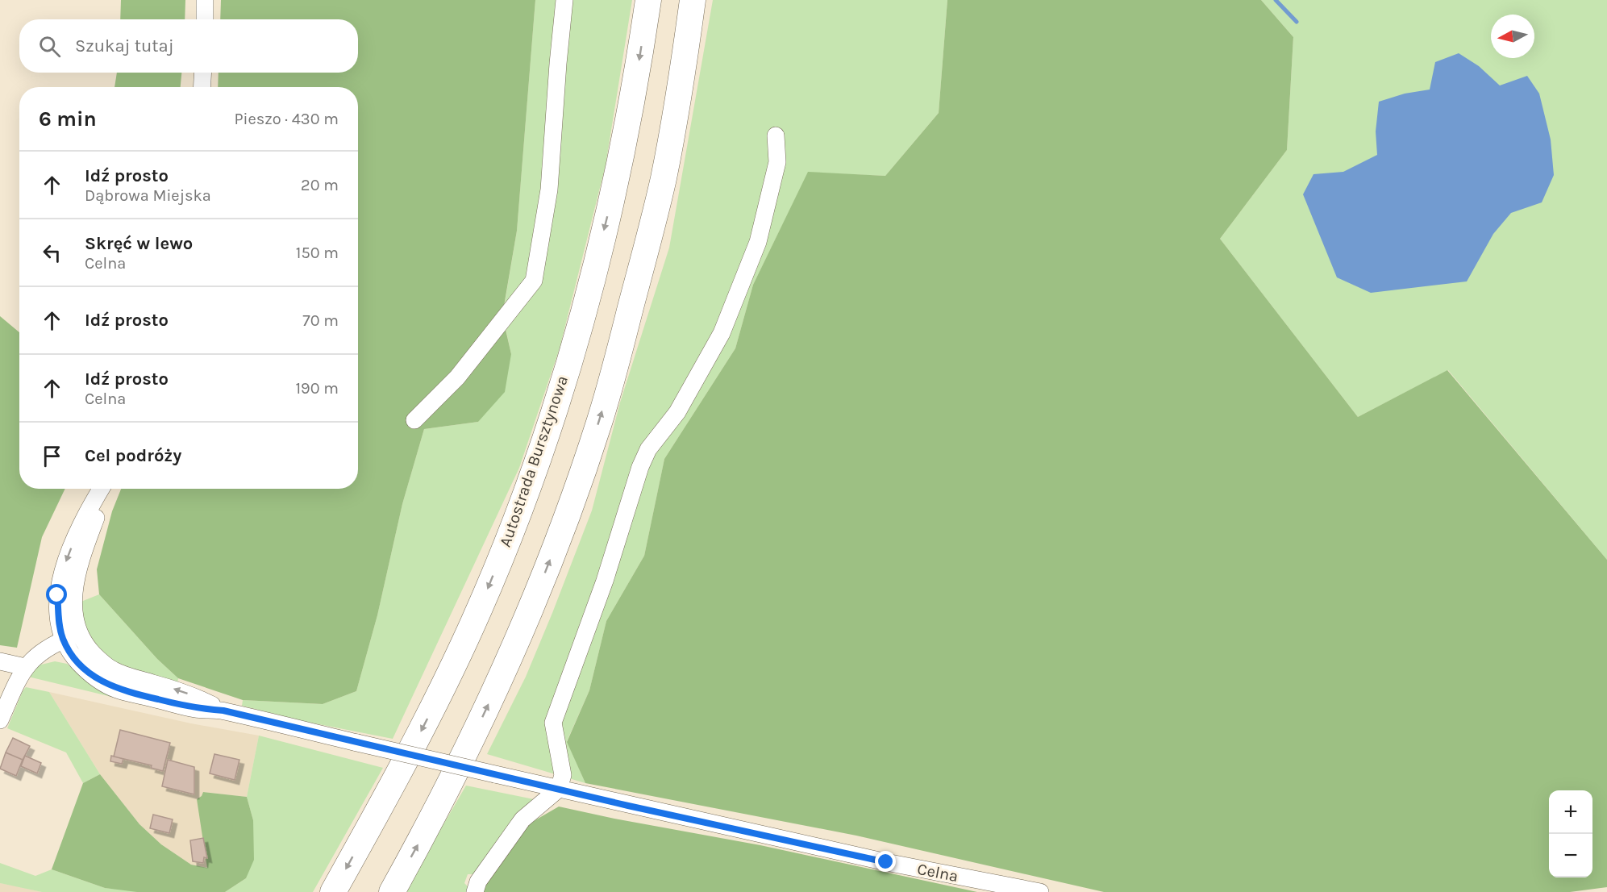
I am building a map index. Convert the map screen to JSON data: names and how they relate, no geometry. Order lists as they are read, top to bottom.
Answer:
{
  "streets": {
    "highway": ["Autostrada Bursztynowa"],
    "street": ["Celna"]
  },
  "north": "left",
  "page": {
    "search": "Szukaj tutaj",
    "heading": ["6 min", "Pieszo · 430 m"],
    "list": [
      ["Idź prosto", "Dąbrowa Miejska", "20 m"],
      ["Skręć w lewo", "Celna", "150 m"],
      ["Idź prosto", "70 m"],
      ["Idź prosto", "Celna", "190 m"],
      "Cel podróży"
    ],
    "map_buttons": ["+", "−"]
  }
}
